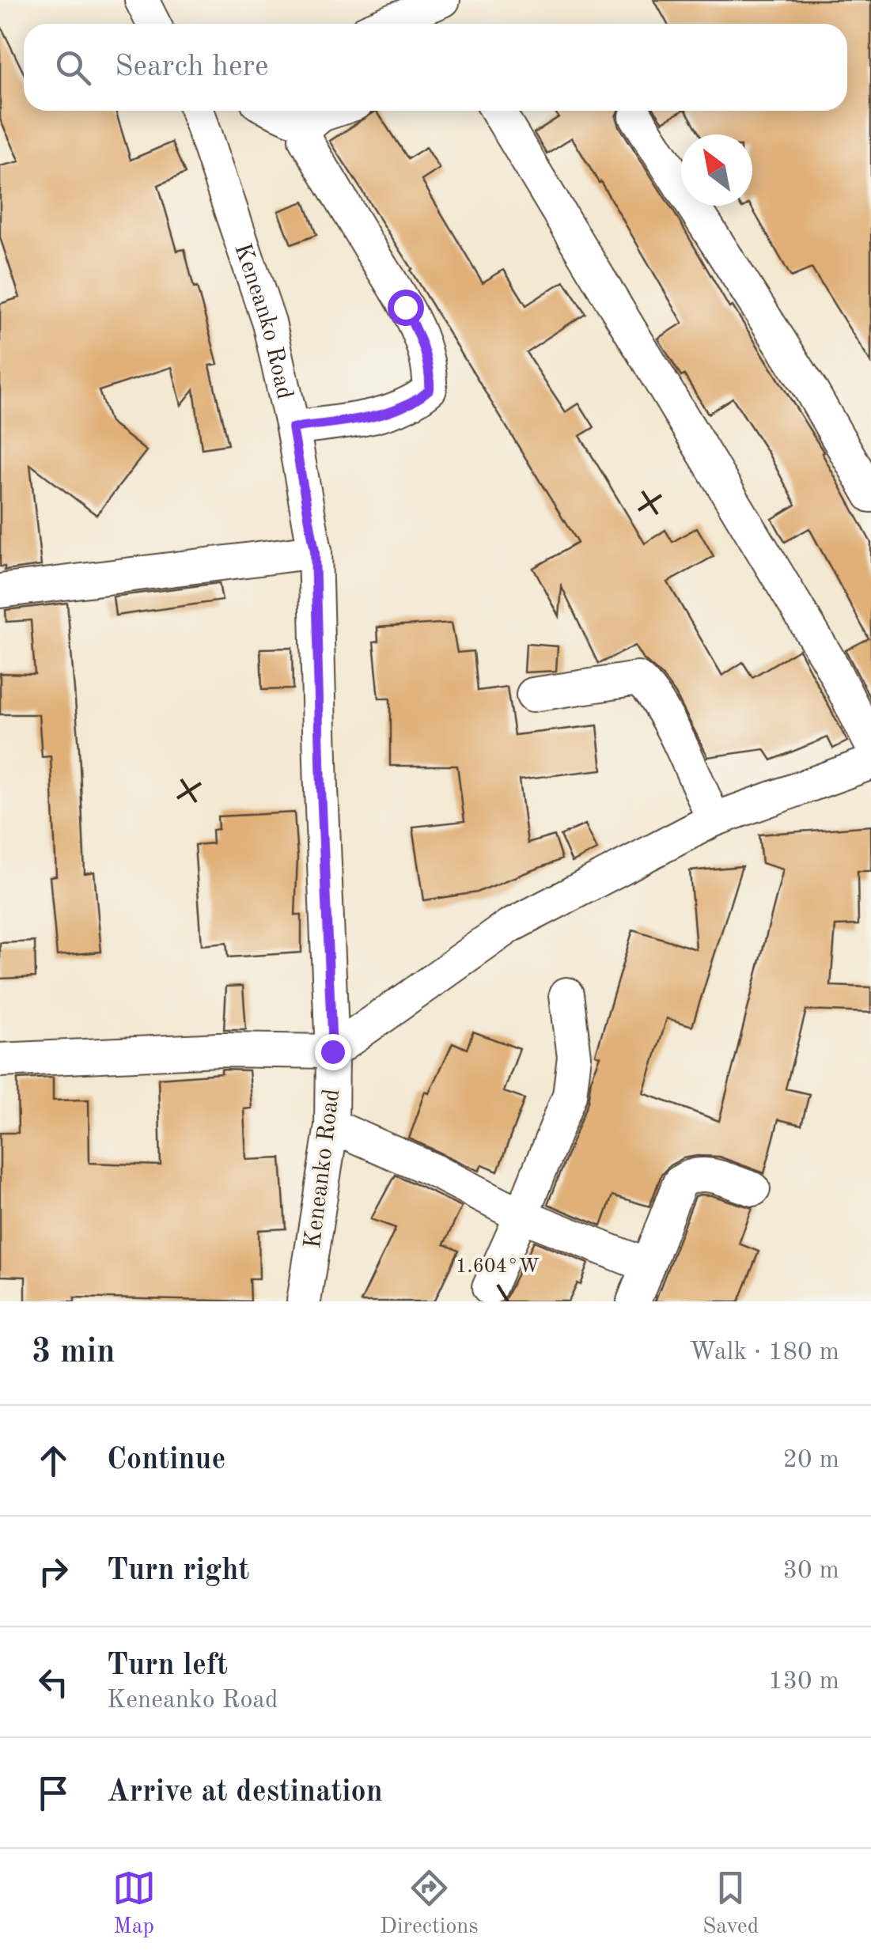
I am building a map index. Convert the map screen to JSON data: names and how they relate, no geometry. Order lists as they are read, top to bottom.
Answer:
{
  "streets": {
    "street": ["Keneanko Road"]
  },
  "north": "top left",
  "page": {
    "search": "Search here",
    "heading": ["3 min", "Walk · 180 m"],
    "list": [
      ["Continue", "20 m"],
      ["Turn right", "30 m"],
      ["Turn left", "Keneanko Road", "130 m"],
      "Arrive at destination"
    ],
    "nav": ["Map", "Directions", "Saved"]
  },
  "coordinates": ["1.604°W"]
}
